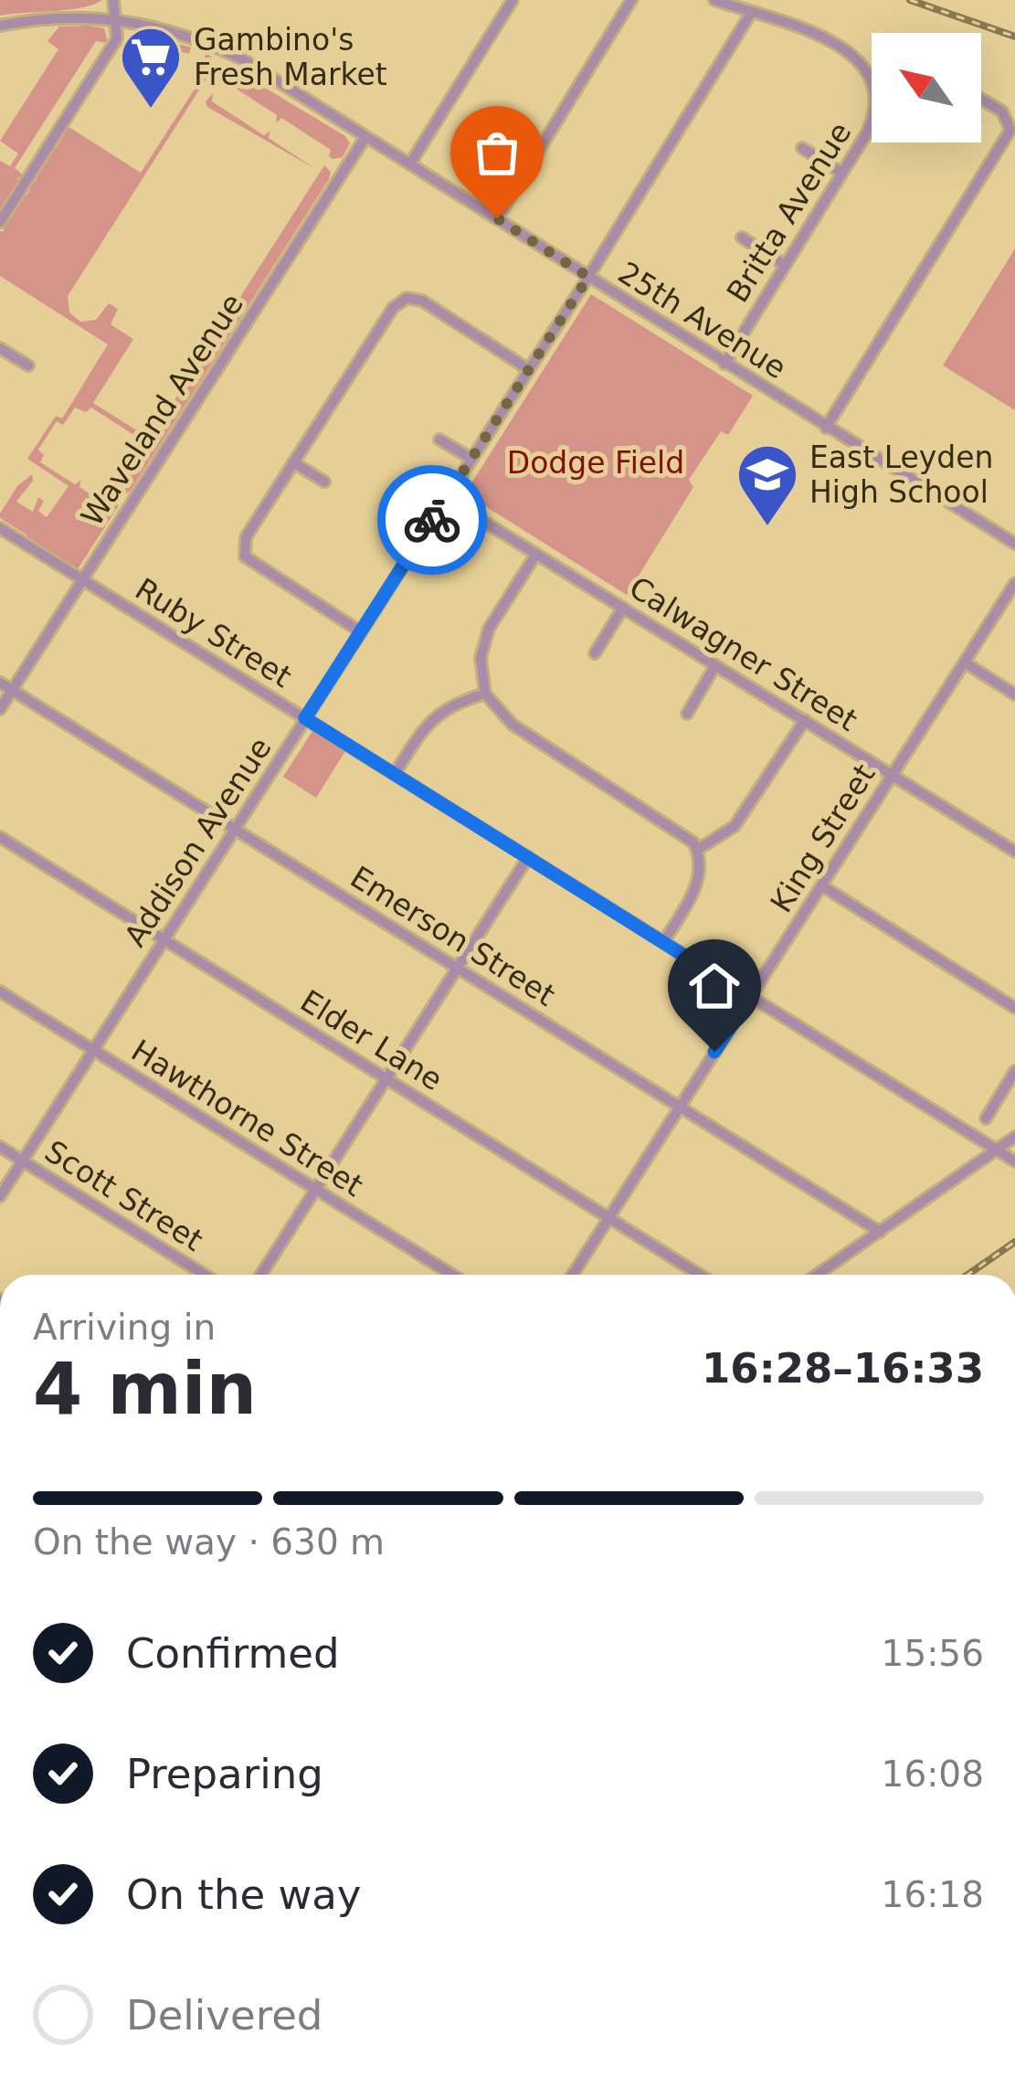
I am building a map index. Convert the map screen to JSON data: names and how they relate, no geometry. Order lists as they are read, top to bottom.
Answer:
{
  "streets": {
    "street": [
      "Britta Avenue",
      "25th Avenue",
      "Waveland Avenue",
      "Ruby Street",
      "Calwagner Street",
      "King Street",
      "Addison Avenue",
      "Emerson Street",
      "Elder Lane",
      "Hawthorne Street",
      "Scott Street"
    ]
  },
  "crossings": [
    ["Britta Avenue", "25th Avenue"],
    ["25th Avenue", "Waveland Avenue"],
    ["25th Avenue", "Addison Avenue"],
    ["Waveland Avenue", "Ruby Street"],
    ["Waveland Avenue", "Emerson Street"],
    ["Ruby Street", "King Street"],
    ["Ruby Street", "Addison Avenue"],
    ["Calwagner Street", "King Street"],
    ["Calwagner Street", "Addison Avenue"],
    ["King Street", "Emerson Street"],
    ["King Street", "Elder Lane"],
    ["Addison Avenue", "Emerson Street"],
    ["Addison Avenue", "Elder Lane"],
    ["Addison Avenue", "Hawthorne Street"],
    ["Addison Avenue", "Scott Street"]
  ],
  "parks": ["Dodge Field"],
  "places": {
    "supermarket": ["Gambino's Fresh Market"],
    "school or university": ["East Leyden High School"]
  },
  "north": "top left",
  "page": {
    "heading": ["4 min", "Arriving in", "16:28–16:33"],
    "bar": "On the way · 630 m",
    "list": [
      ["Confirmed", "15:56"],
      ["Preparing", "16:08"],
      ["On the way", "16:18"],
      "Delivered"
    ]
  }
}
